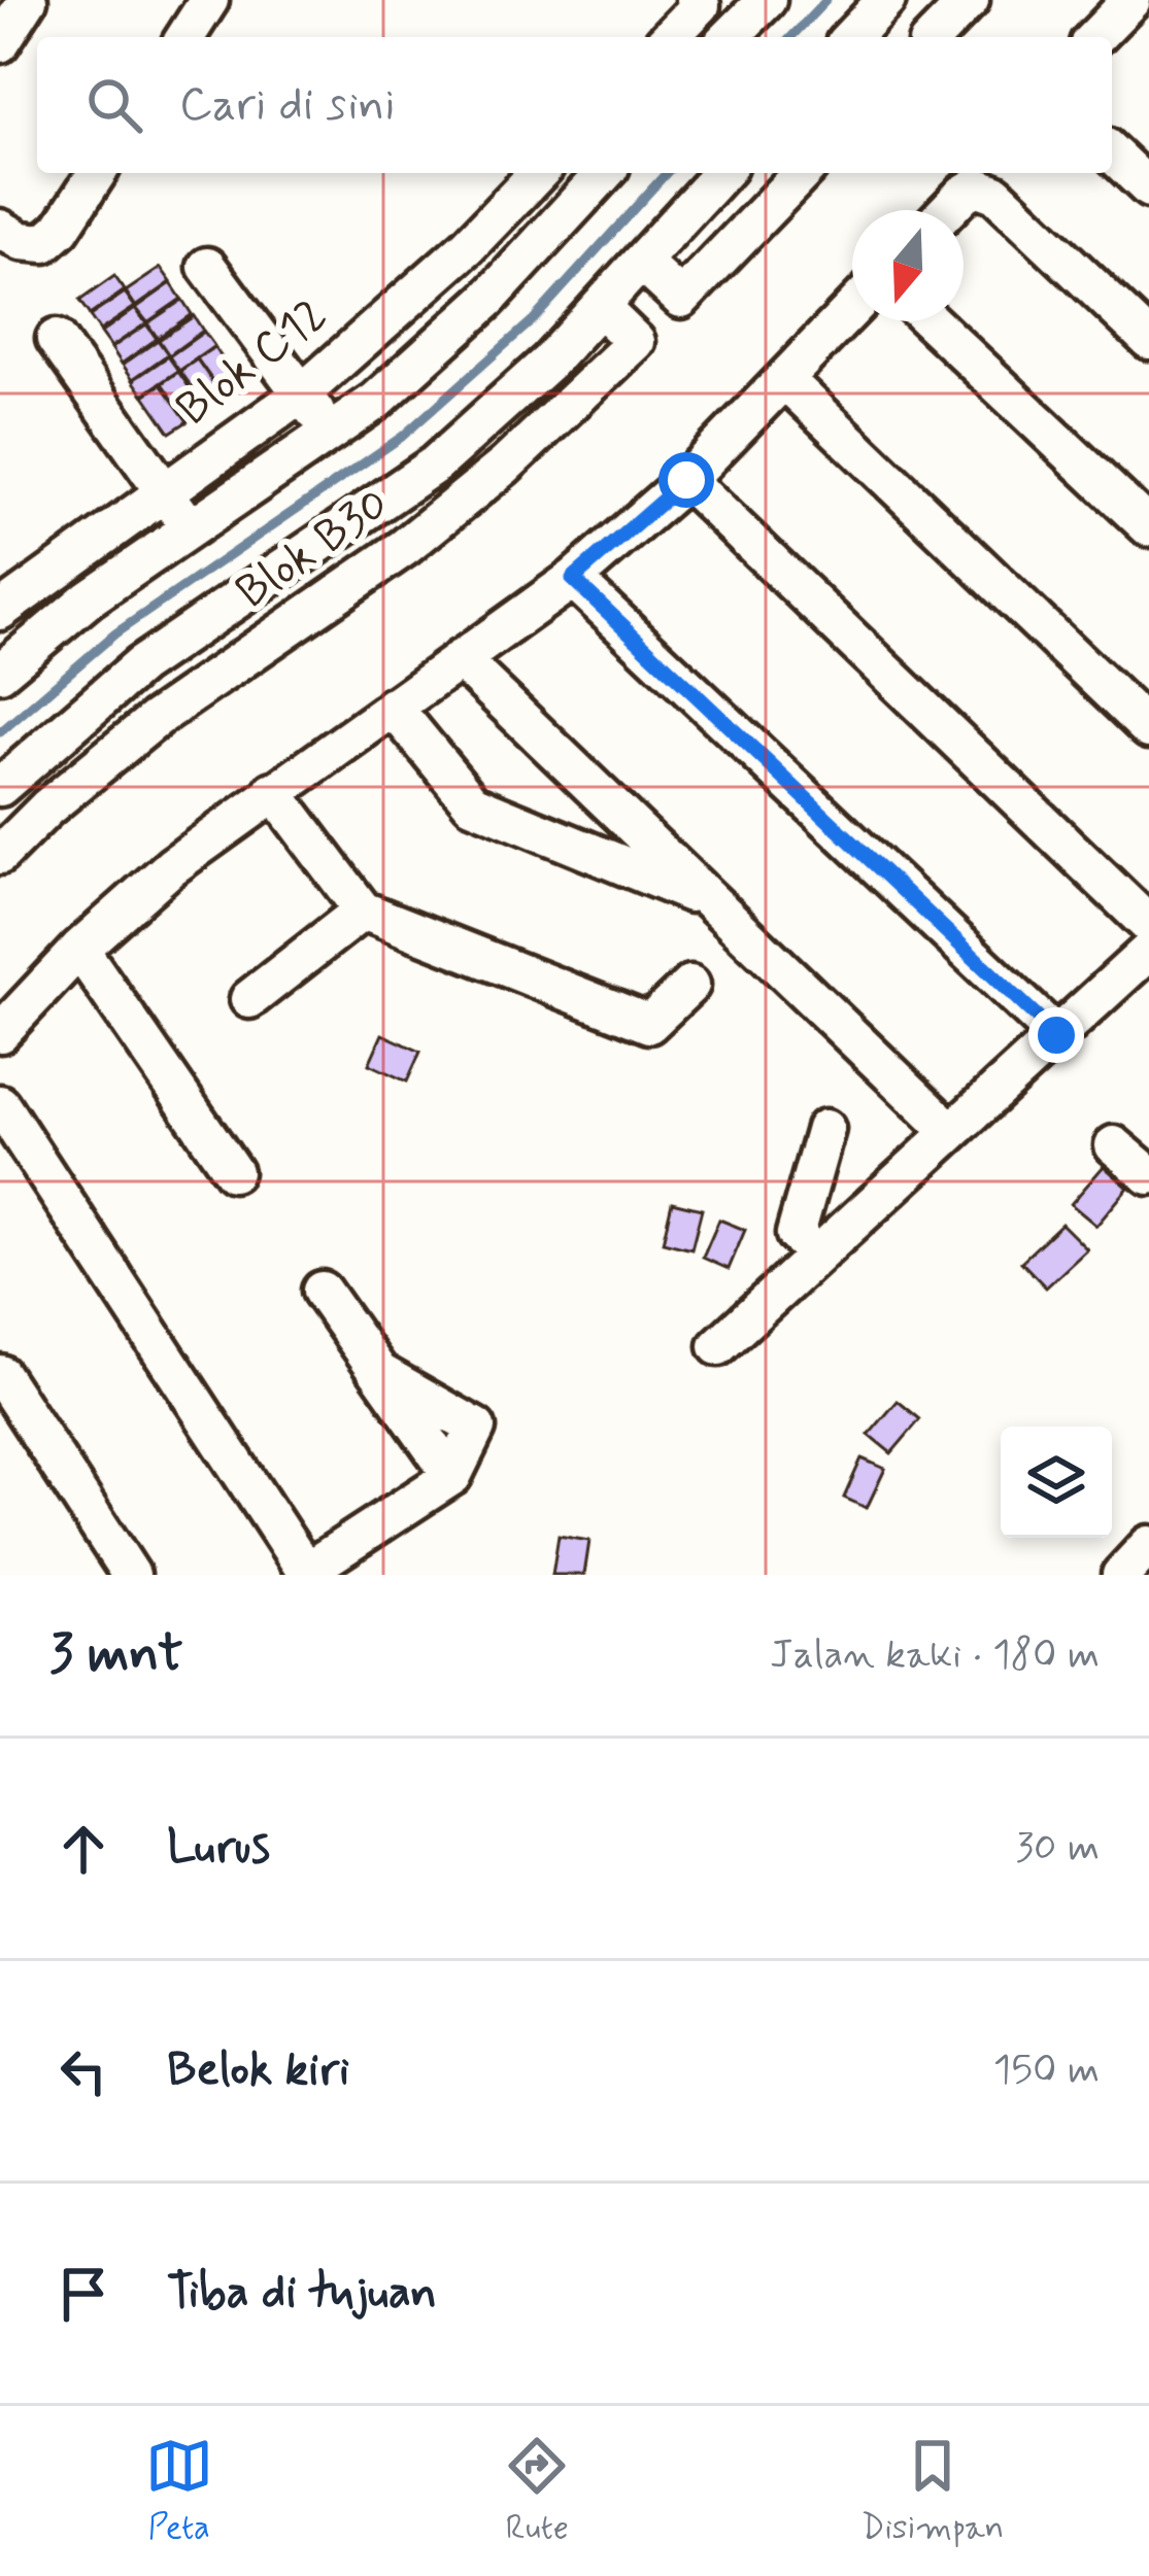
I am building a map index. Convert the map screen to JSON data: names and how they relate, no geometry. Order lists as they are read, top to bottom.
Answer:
{
  "streets": {
    "street": ["Blok C12", "Blok B30"]
  },
  "north": "bottom",
  "page": {
    "search": "Cari di sini",
    "heading": ["3 mnt", "Jalan kaki · 180 m"],
    "list": [
      ["Lurus", "30 m"],
      ["Belok kiri", "150 m"],
      "Tiba di tujuan"
    ],
    "nav": ["Peta", "Rute", "Disimpan"]
  }
}
